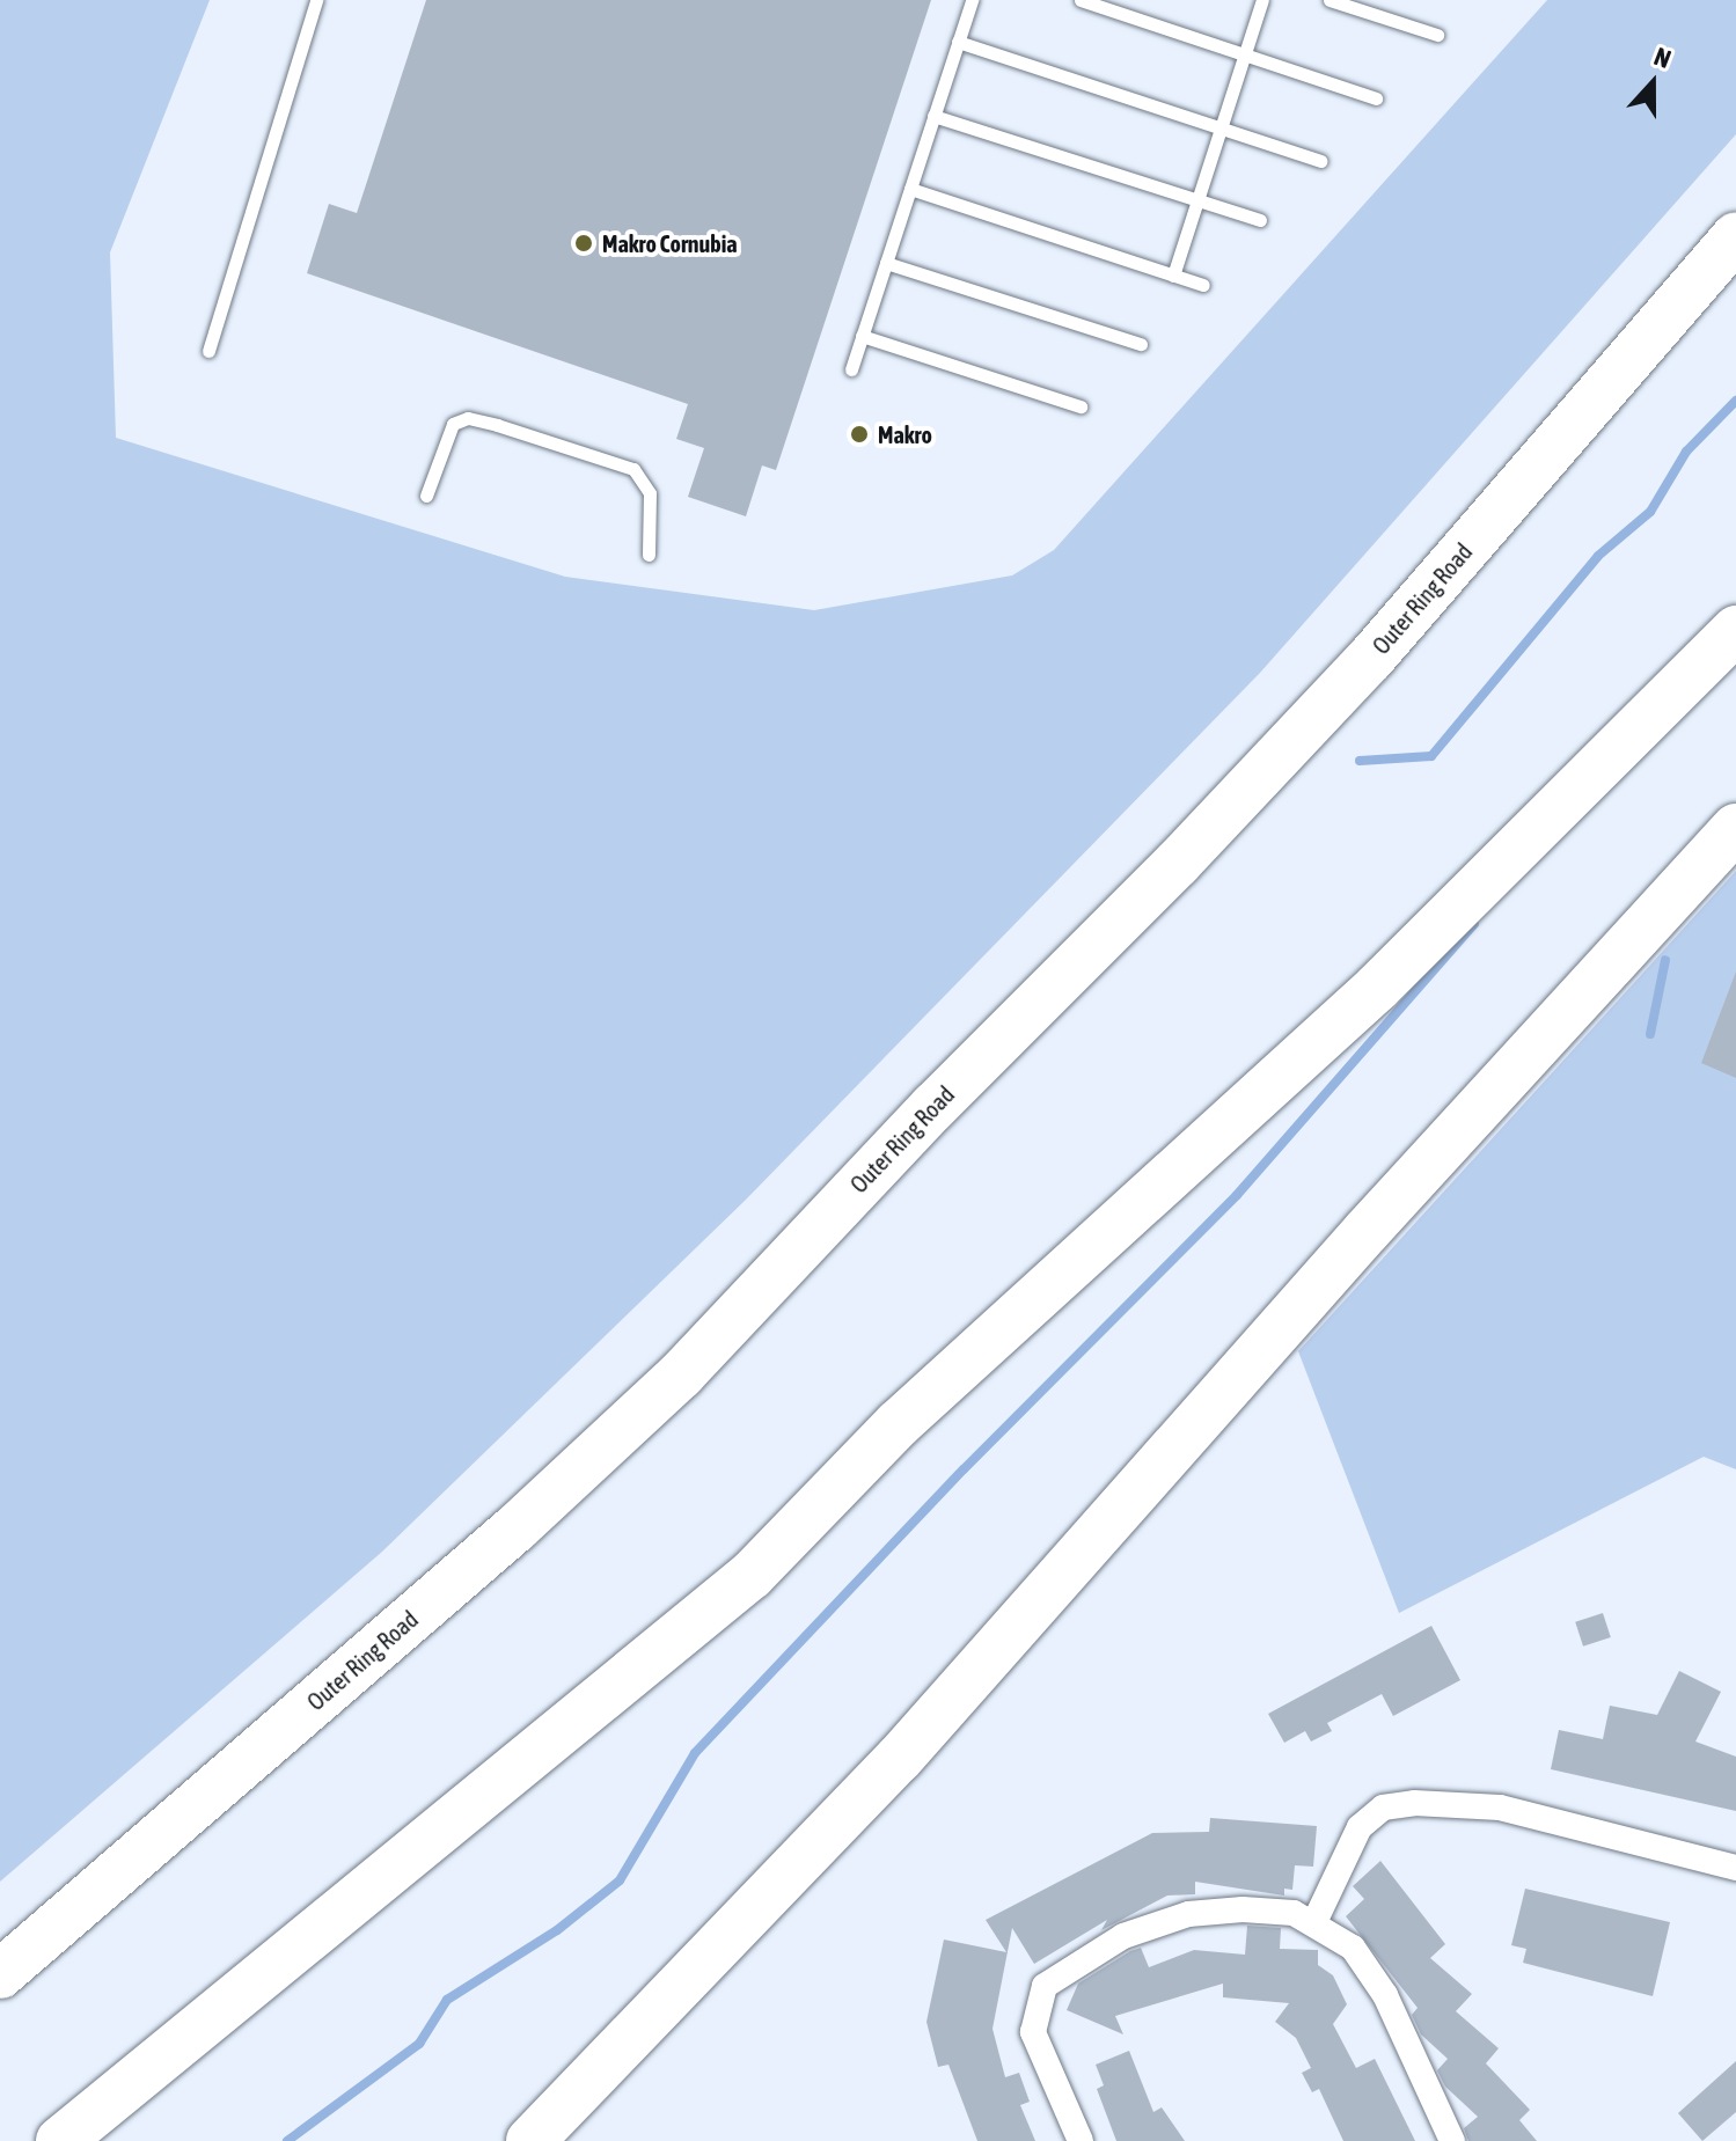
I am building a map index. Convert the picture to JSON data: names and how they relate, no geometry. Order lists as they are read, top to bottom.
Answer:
{
  "streets": {
    "highway": ["Outer Ring Road"]
  },
  "places": ["Makro Cornubia", "Makro"],
  "north": "top"
}
